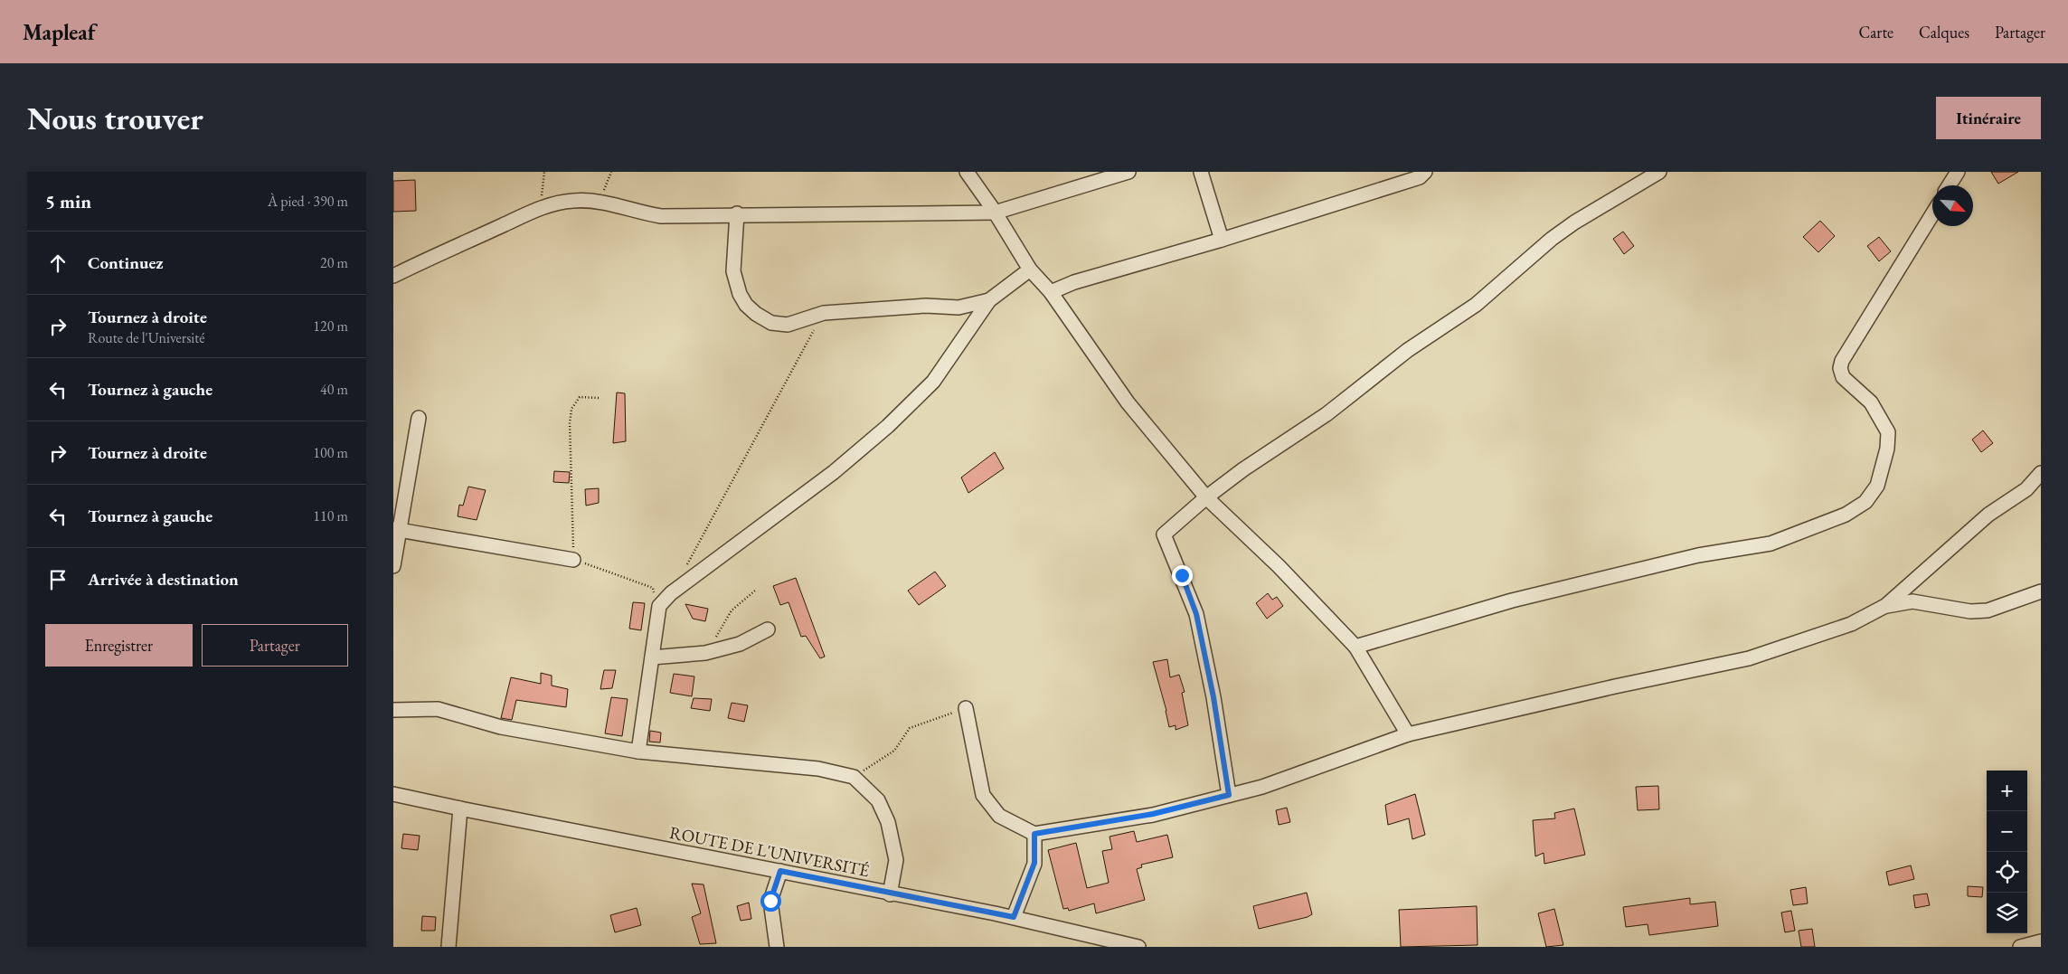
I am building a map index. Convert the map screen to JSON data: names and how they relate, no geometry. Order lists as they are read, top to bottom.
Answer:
{
  "streets": {
    "street": ["ROUTE DE L'UNIVERSITÉ"]
  },
  "north": "bottom right",
  "page": {
    "header": "Mapleaf",
    "nav": ["Carte", "Calques", "Partager"],
    "buttons": [
      "Itinéraire",
      ["Enregistrer", "Partager"]
    ],
    "title": "Nous trouver",
    "heading": ["5 min", "À pied · 390 m"],
    "list": [
      ["Continuez", "20 m"],
      ["Tournez à droite", "Route de l'Université", "120 m"],
      ["Tournez à gauche", "40 m"],
      ["Tournez à droite", "100 m"],
      ["Tournez à gauche", "110 m"],
      "Arrivée à destination"
    ],
    "map_buttons": ["+", "−"]
  }
}
